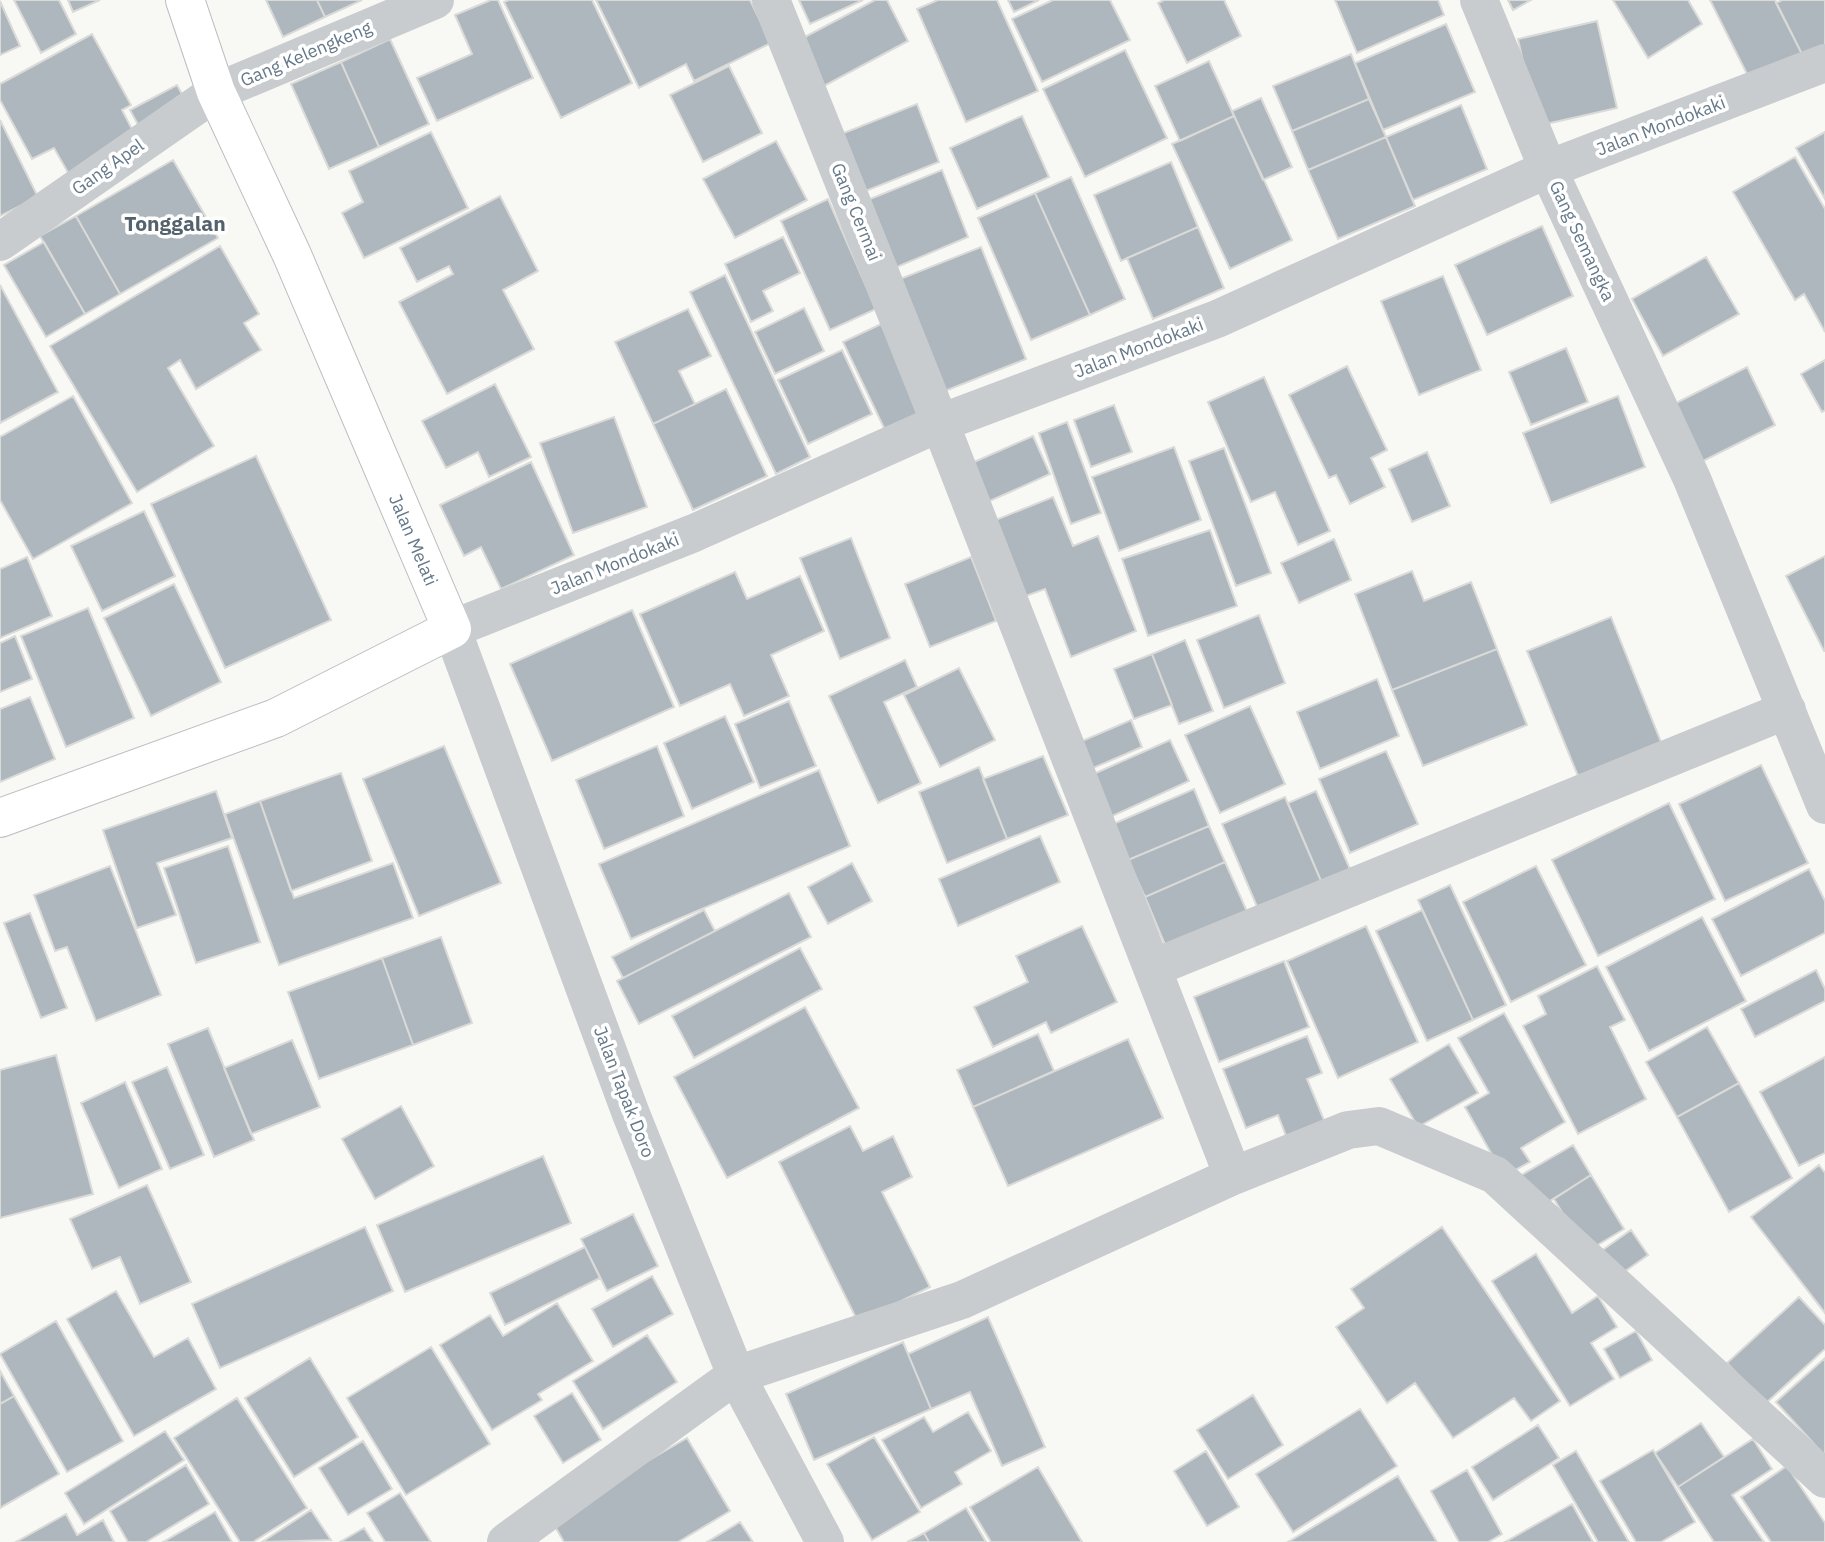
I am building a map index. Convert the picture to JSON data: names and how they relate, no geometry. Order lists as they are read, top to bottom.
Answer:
{
  "streets": {
    "street": [
      "Gang Kelengkeng",
      "Jalan Mondokaki",
      "Gang Apel",
      "Gang Cermai",
      "Gang Semangka",
      "Jalan Melati",
      "Jalan Tapak Doro"
    ]
  },
  "crossings": [
    ["Gang Kelengkeng", "Gang Apel"],
    ["Gang Kelengkeng", "Jalan Melati"],
    ["Jalan Mondokaki", "Gang Cermai"],
    ["Jalan Mondokaki", "Gang Semangka"],
    ["Jalan Mondokaki", "Jalan Melati"],
    ["Jalan Mondokaki", "Jalan Tapak Doro"],
    ["Gang Apel", "Jalan Melati"],
    ["Jalan Melati", "Jalan Tapak Doro"]
  ],
  "districts": ["Tonggalan"]
}
